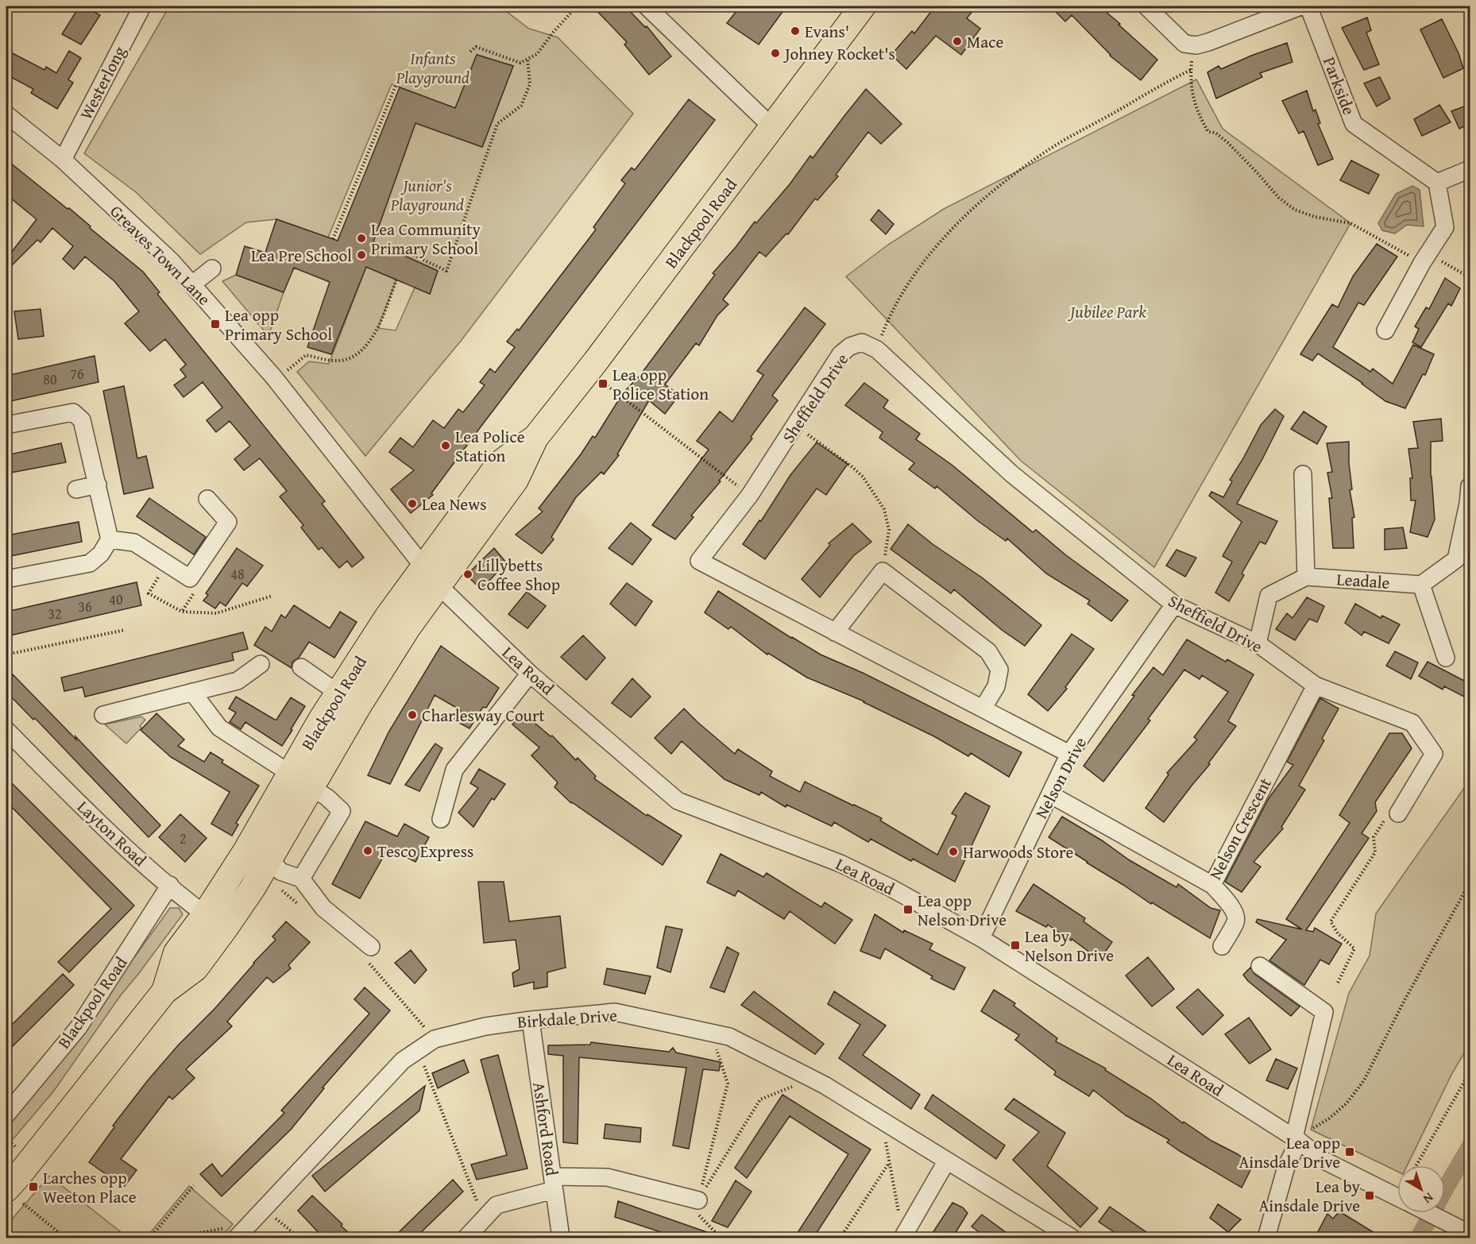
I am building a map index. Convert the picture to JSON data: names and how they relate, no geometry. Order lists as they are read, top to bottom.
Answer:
{
  "streets": {
    "highway": ["Blackpool Road"],
    "street": [
      "Westerlong",
      "Parkside",
      "Greaves Town Lane",
      "Sheffield Drive",
      "Leadale",
      "Lea Road",
      "Nelson Drive",
      "Nelson Crescent",
      "Layton Road",
      "Birkdale Drive",
      "Ashford Road"
    ]
  },
  "crossings": [
    ["Westerlong", "Greaves Town Lane"],
    ["Blackpool Road", "Greaves Town Lane"],
    ["Blackpool Road", "Lea Road"],
    ["Blackpool Road", "Layton Road"],
    ["Greaves Town Lane", "Lea Road"],
    ["Sheffield Drive", "Nelson Drive"],
    ["Sheffield Drive", "Nelson Crescent"],
    ["Lea Road", "Nelson Drive"],
    ["Nelson Drive", "Nelson Crescent"],
    ["Birkdale Drive", "Ashford Road"]
  ],
  "parks": ["Infants Playground", "Junior's Playground", "Jubilee Park"],
  "places": {
    "other": [
      "Evans'",
      "Mace",
      "Johney Rocket's",
      "Lea Community Primary School",
      "Lea Pre School",
      "Lea Police Station",
      "Lea News",
      "Lillybetts Coffee Shop",
      "Charlesway Court",
      "Tesco Express",
      "Harwoods Store"
    ],
    "transit": [
      "Lea opp Primary School",
      "Lea opp Police Station",
      "Lea opp Nelson Drive",
      "Lea by Nelson Drive",
      "Lea opp Ainsdale Drive",
      "Larches opp Weeton Place",
      "Lea by Ainsdale Drive"
    ]
  },
  "house_numbers": [
    "76",
    "80",
    "48",
    "40",
    "36",
    "32",
    "2"
  ],
  "north": "bottom right"
}
